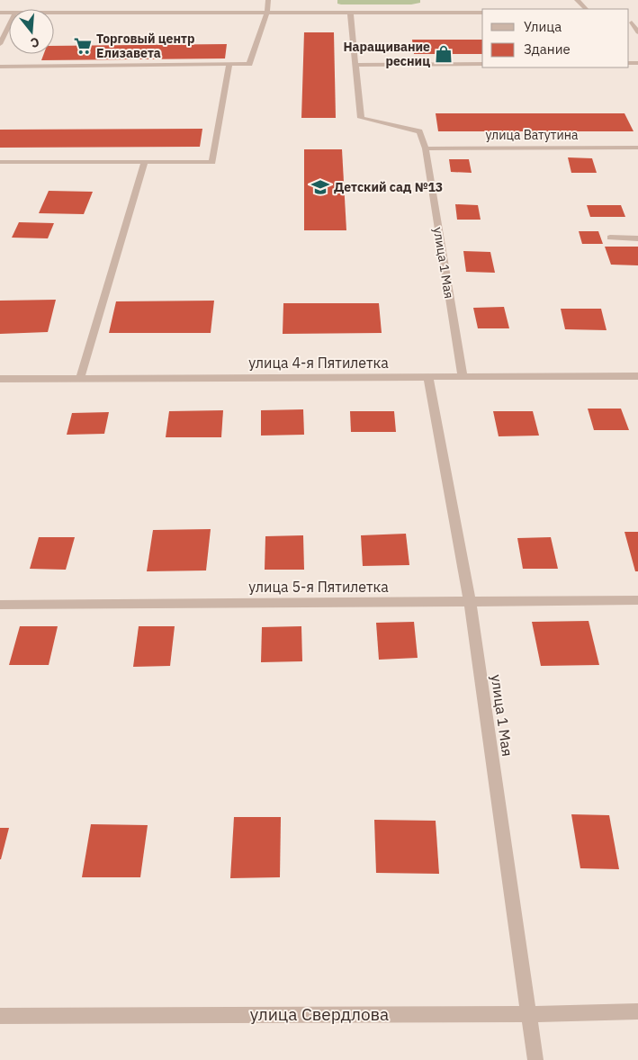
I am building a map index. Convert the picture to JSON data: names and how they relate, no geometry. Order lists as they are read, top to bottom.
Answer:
{
  "streets": {
    "street": [
      "улица Ватутина",
      "улица 1 Мая",
      "улица 4-я Пятилетка",
      "улица 5-я Пятилетка",
      "улица Свердлова"
    ]
  },
  "crossings": [
    ["улица Ватутина", "улица 1 Мая"],
    ["улица 1 Мая", "улица 4-я Пятилетка"],
    ["улица 1 Мая", "улица 5-я Пятилетка"],
    ["улица 1 Мая", "улица Свердлова"]
  ],
  "places": {
    "supermarket": ["Торговый центр Елизавета"],
    "shop": ["Наращивание ресниц"],
    "school or university": ["Детский сад №13"]
  },
  "legend": ["Улица", "Здание"],
  "north": "bottom"
}
